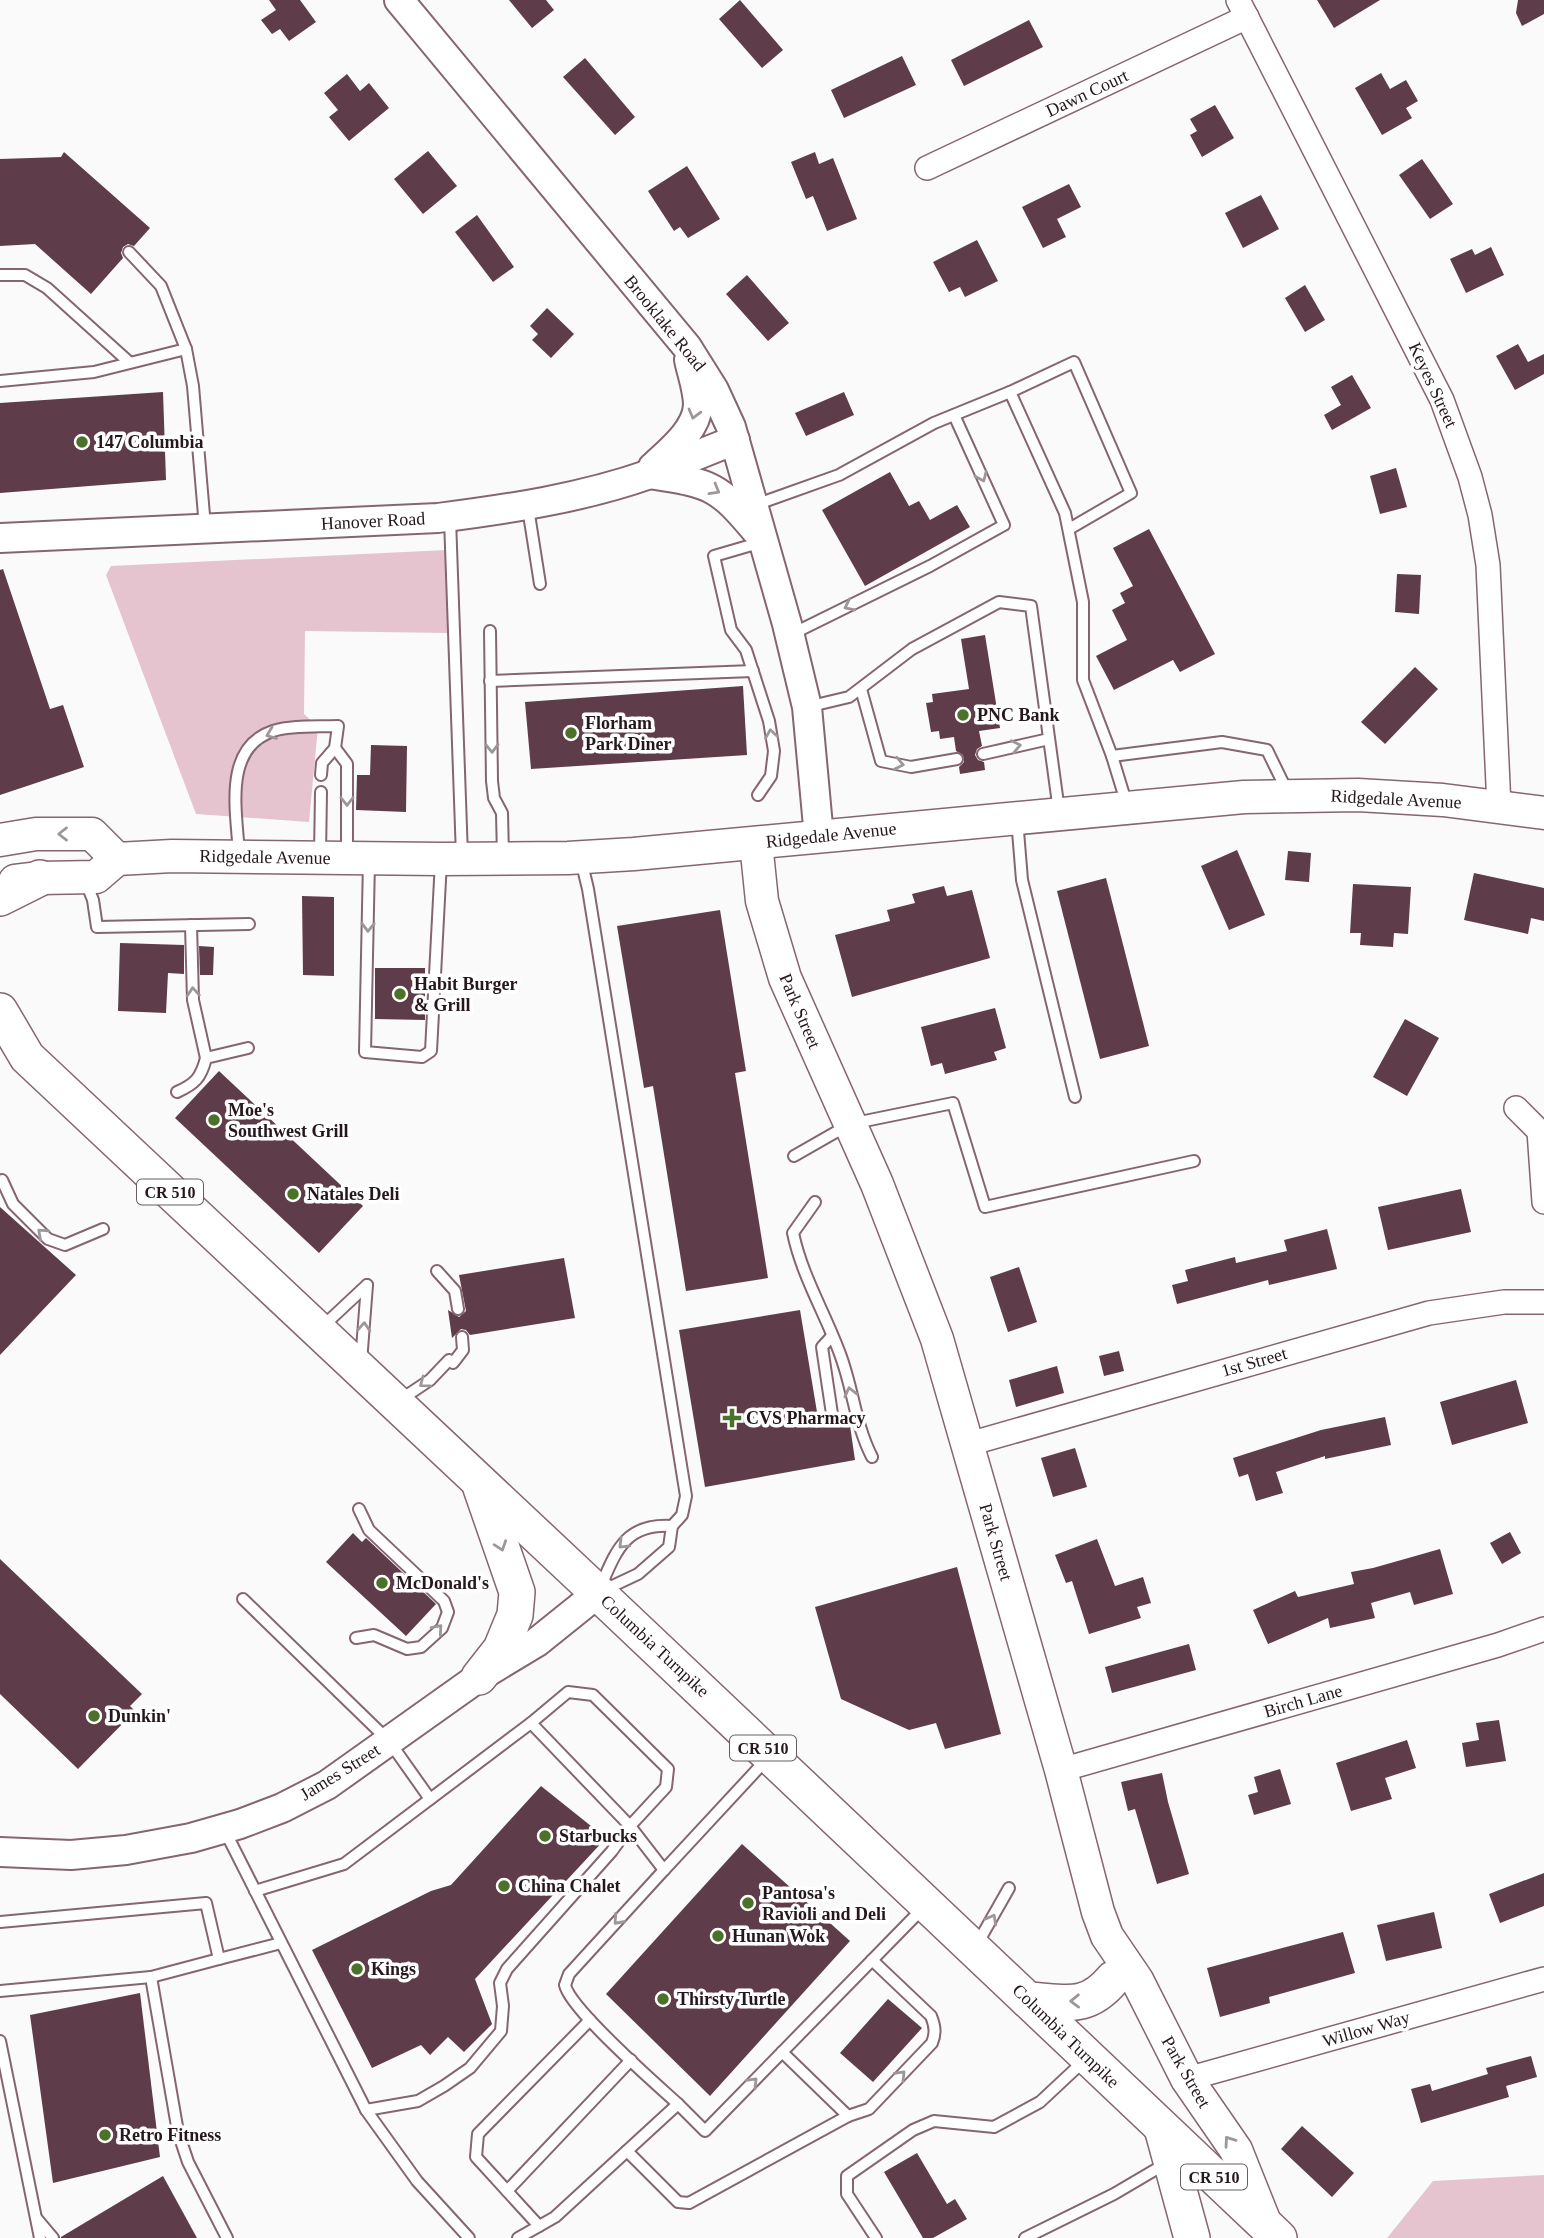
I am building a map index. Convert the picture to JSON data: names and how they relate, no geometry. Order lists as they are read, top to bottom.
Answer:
{
  "streets": {
    "main road": [
      "Ridgedale Avenue",
      "Park Street",
      "CR 510",
      "Columbia Turnpike"
    ],
    "street": [
      "Dawn Court",
      "Brooklake Road",
      "Keyes Street",
      "Hanover Road",
      "1st Street",
      "Birch Lane",
      "James Street",
      "Willow Way"
    ]
  },
  "crossings": [
    ["Dawn Court", "Keyes Street"],
    ["Brooklake Road", "Hanover Road"],
    ["Brooklake Road", "Ridgedale Avenue"],
    ["Keyes Street", "Ridgedale Avenue"],
    ["Ridgedale Avenue", "Park Street"],
    ["Park Street", "1st Street"],
    ["Park Street", "Columbia Turnpike"],
    ["Park Street", "Birch Lane"],
    ["Park Street", "Willow Way"],
    ["Columbia Turnpike", "James Street"]
  ],
  "places": {
    "other": [
      "147 Columbia",
      "PNC Bank",
      "Florham Park Diner",
      "Habit Burger & Grill",
      "Moe's Southwest Grill",
      "Natales Deli",
      "McDonald's",
      "Dunkin'",
      "Starbucks",
      "China Chalet",
      "Pantosa's Ravioli and Deli",
      "Hunan Wok",
      "Kings",
      "Thirsty Turtle",
      "Retro Fitness"
    ],
    "health": ["CVS Pharmacy"]
  }
}
